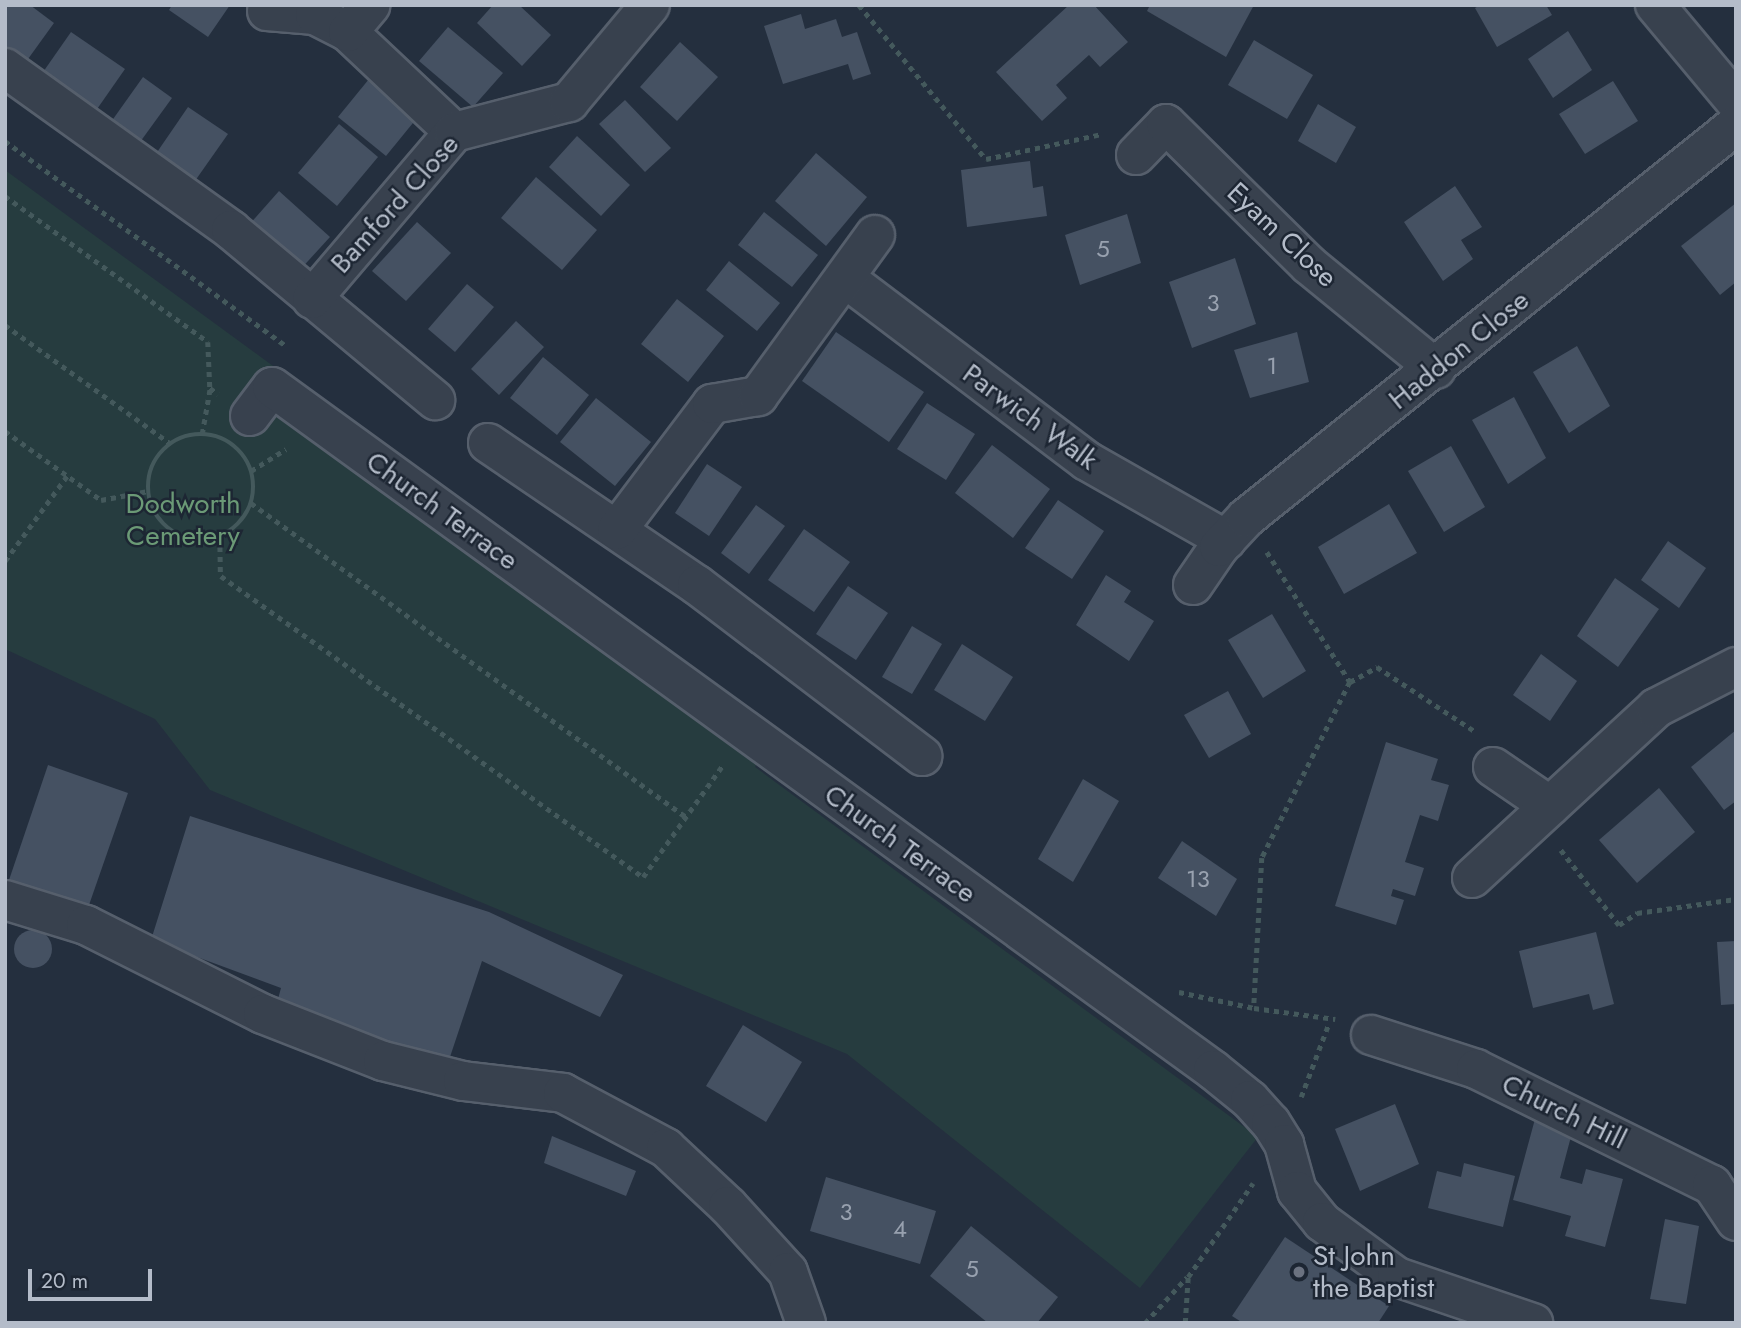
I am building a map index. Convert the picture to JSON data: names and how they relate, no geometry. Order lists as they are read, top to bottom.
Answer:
{
  "streets": {
    "street": [
      "Bamford Close",
      "Eyam Close",
      "Haddon Close",
      "Parwich Walk",
      "Church Terrace",
      "Church Hill"
    ]
  },
  "crossings": [
    ["Eyam Close", "Haddon Close"],
    ["Haddon Close", "Parwich Walk"]
  ],
  "parks": ["Dodworth Cemetery"],
  "places": ["St John the Baptist"],
  "house_numbers": [
    "5",
    "3",
    "1",
    "13",
    "3",
    "4",
    "5"
  ],
  "scale_bar": "20 m"
}
